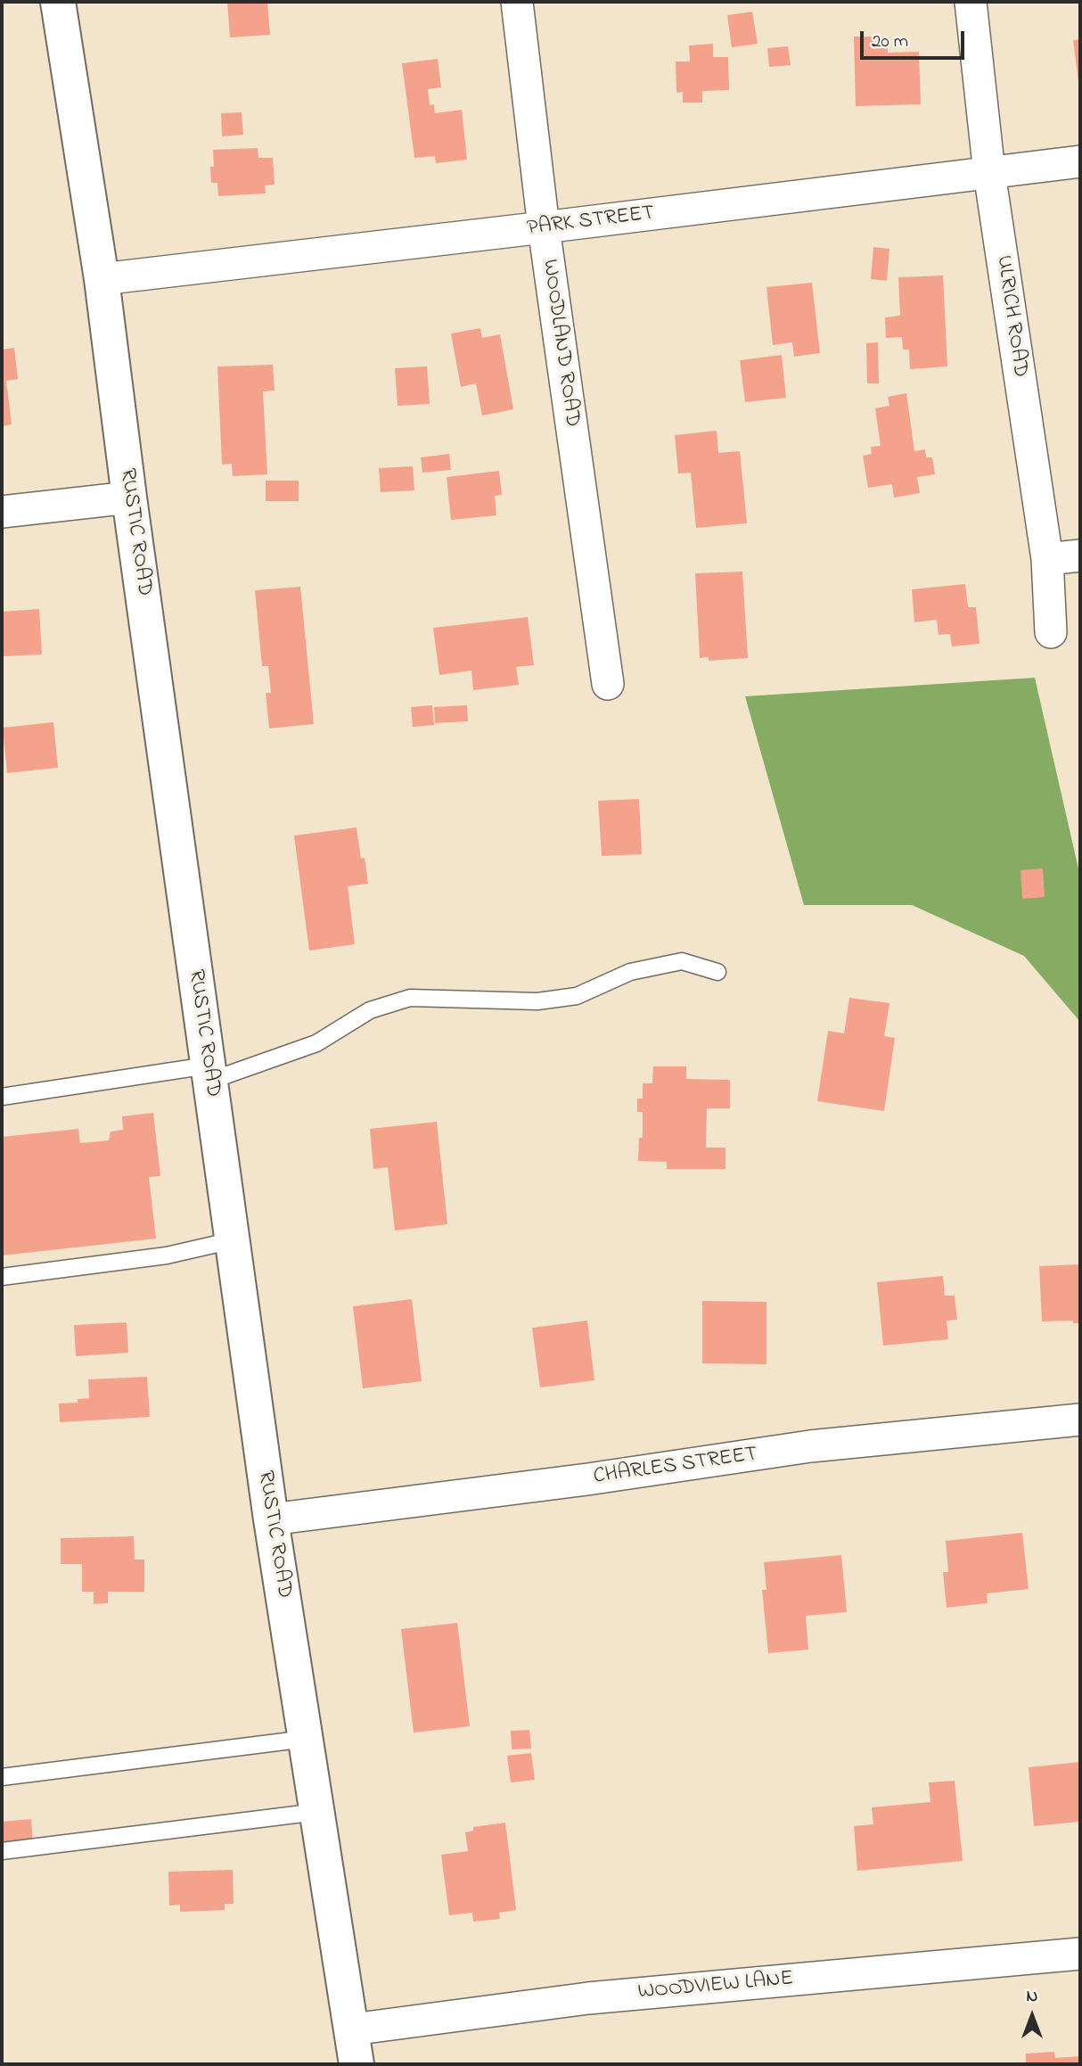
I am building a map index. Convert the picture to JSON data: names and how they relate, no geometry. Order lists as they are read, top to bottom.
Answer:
{
  "streets": {
    "street": [
      "PARK STREET",
      "ULRICH ROAD",
      "WOODLAND ROAD",
      "RUSTIC ROAD",
      "CHARLES STREET",
      "WOODVIEW LANE"
    ]
  },
  "crossings": [
    ["PARK STREET", "ULRICH ROAD"],
    ["PARK STREET", "WOODLAND ROAD"],
    ["PARK STREET", "RUSTIC ROAD"],
    ["RUSTIC ROAD", "CHARLES STREET"],
    ["RUSTIC ROAD", "WOODVIEW LANE"]
  ],
  "scale_bar": "20 m",
  "north": "top"
}
